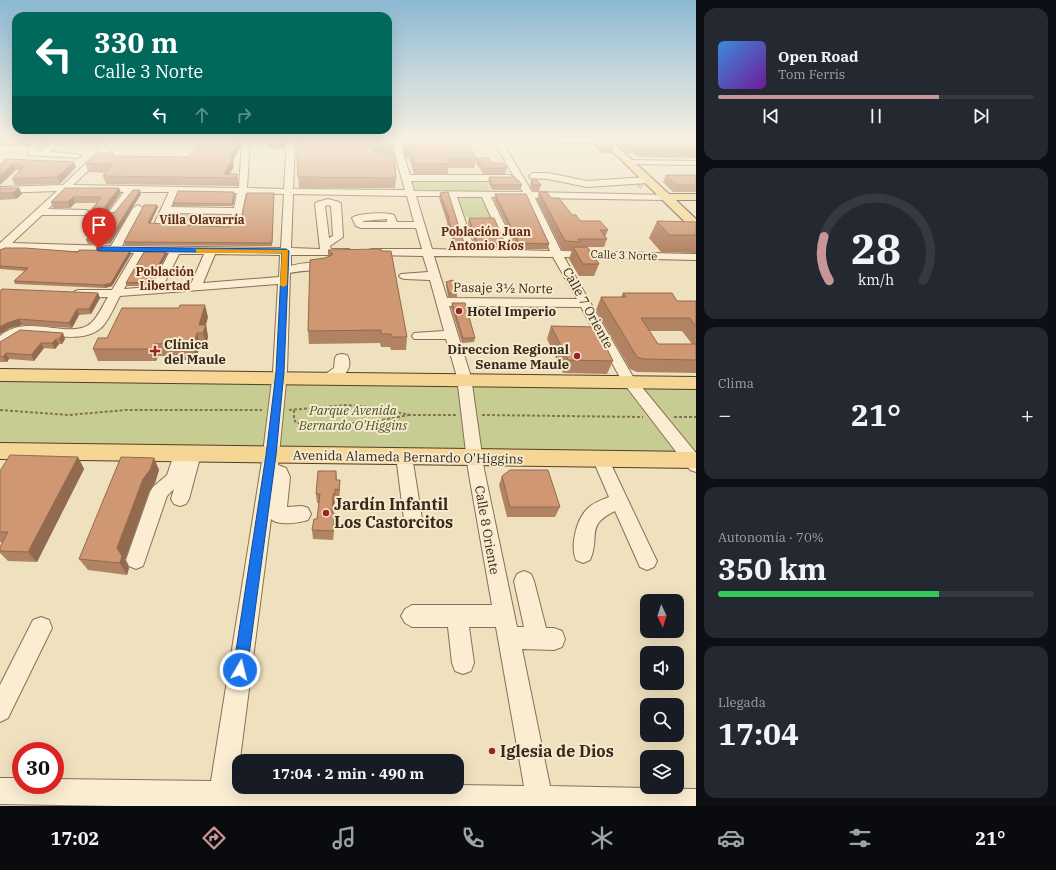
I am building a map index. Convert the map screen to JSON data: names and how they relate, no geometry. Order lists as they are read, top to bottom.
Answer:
{
  "streets": {
    "main road": ["Avenida Alameda Bernardo O'Higgins"],
    "street": [
      "Calle 3 Norte",
      "Pasaje 3½ Norte",
      "Calle 7 Oriente",
      "Calle 8 Oriente"
    ]
  },
  "crossings": [
    ["Calle 3 Norte", "Calle 7 Oriente"],
    ["Calle 3 Norte", "Calle 8 Oriente"],
    ["Pasaje 3½ Norte", "Calle 7 Oriente"],
    ["Pasaje 3½ Norte", "Calle 8 Oriente"],
    ["Calle 7 Oriente", "Avenida Alameda Bernardo O'Higgins"],
    ["Avenida Alameda Bernardo O'Higgins", "Calle 8 Oriente"]
  ],
  "districts": ["Villa Olavarría", "Población Juan Antonio Ríos", "Población Libertad"],
  "parks": ["Parque Avenida Bernardo O'Higgins"],
  "places": {
    "other": [
      "Hotel Imperio",
      "Direccion Regional Sename Maule",
      "Jardín Infantil Los Castorcitos",
      "Iglesia de Dios"
    ],
    "health": ["Clínica del Maule"]
  },
  "north": "bottom",
  "page": {
    "turn": ["330 m", "Calle 3 Norte"],
    "song": ["Open Road", "Tom Ferris"],
    "tile": [
      "Clima",
      ["Autonomía · 70%", "350 km"],
      ["Llegada", "17:04"]
    ],
    "heat": ["−", "21°", "+"],
    "limit": "30",
    "trip": "17:04 · 2 min · 490 m",
    "tabs": ["17:02", "21°"],
    "gauge": ["28", "km/h"]
  }
}
